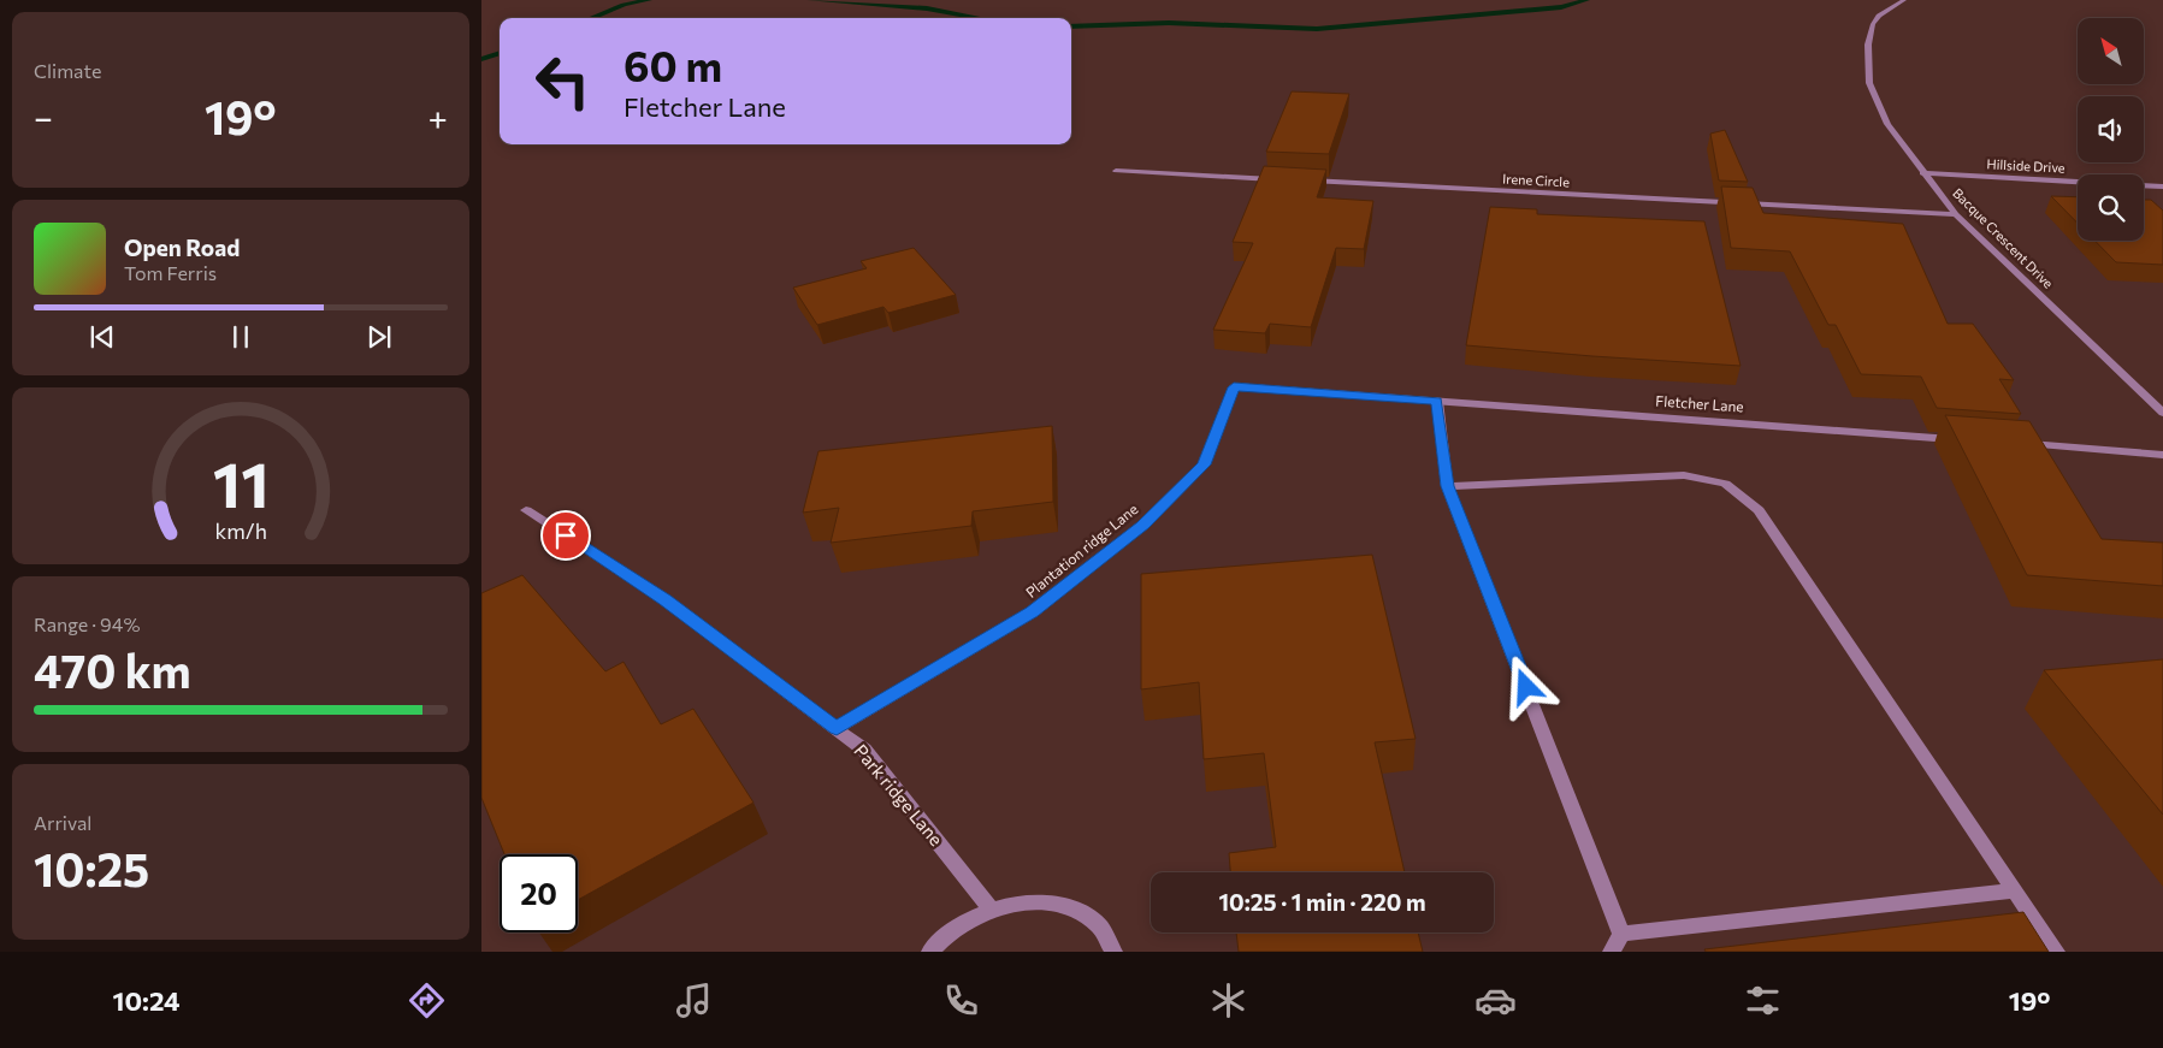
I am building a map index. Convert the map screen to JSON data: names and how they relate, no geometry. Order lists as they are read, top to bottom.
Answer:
{
  "streets": {
    "street": [
      "Hillside Drive",
      "Irene Circle",
      "Bacque Crescent Drive",
      "Fletcher Lane",
      "Plantation ridge Lane",
      "Park ridge Lane"
    ]
  },
  "crossings": [
    ["Hillside Drive", "Bacque Crescent Drive"],
    ["Irene Circle", "Bacque Crescent Drive"],
    ["Fletcher Lane", "Plantation ridge Lane"],
    ["Plantation ridge Lane", "Park ridge Lane"]
  ],
  "north": "top left",
  "page": {
    "tile": [
      "Climate",
      ["Range · 94%", "470 km"],
      ["Arrival", "10:25"]
    ],
    "turn": ["60 m", "Fletcher Lane"],
    "heat": ["−", "19°", "+"],
    "song": ["Open Road", "Tom Ferris"],
    "limit": "20",
    "trip": "10:25 · 1 min · 220 m",
    "tabs": ["10:24", "19°"],
    "gauge": ["11", "km/h"]
  }
}
